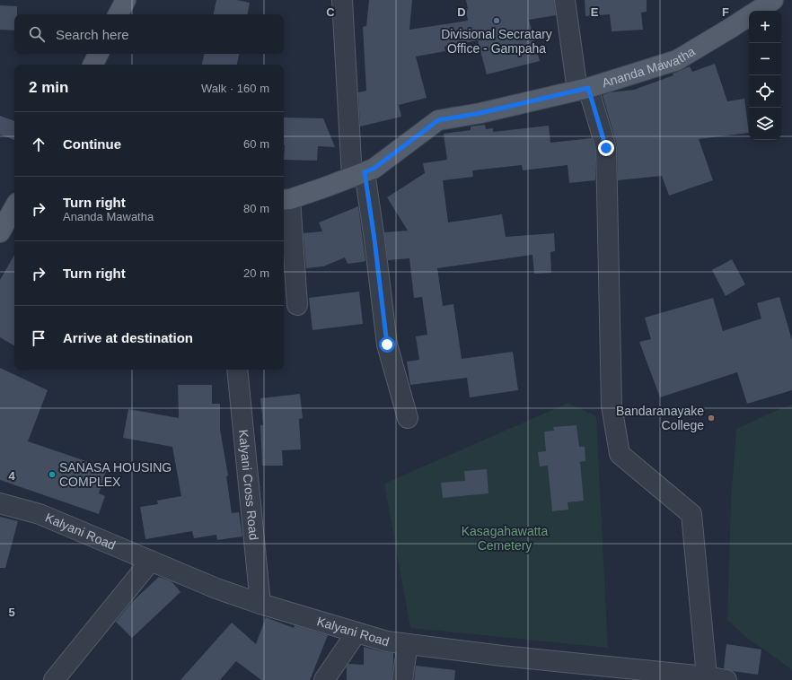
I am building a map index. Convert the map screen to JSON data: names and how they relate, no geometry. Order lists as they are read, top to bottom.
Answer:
{
  "streets": {
    "main road": ["Ananda Mawatha"],
    "street": ["Kalyani Cross Road", "Kalyani Road"]
  },
  "crossings": [
    ["Kalyani Cross Road", "Kalyani Road"]
  ],
  "parks": ["Kasagahawatta Cemetery"],
  "places": ["Divisional Secratary Office - Gampaha", "Bandaranayake College", "SANASA HOUSING COMPLEX"],
  "page": {
    "map_buttons": ["+", "−"],
    "search": "Search here",
    "heading": ["2 min", "Walk · 160 m"],
    "list": [
      ["Continue", "60 m"],
      ["Turn right", "Ananda Mawatha", "80 m"],
      ["Turn right", "20 m"],
      "Arrive at destination"
    ]
  },
  "grid": {
    "columns": [
      "C",
      "D",
      "E",
      "F"
    ],
    "rows": ["4", "5"]
  }
}
